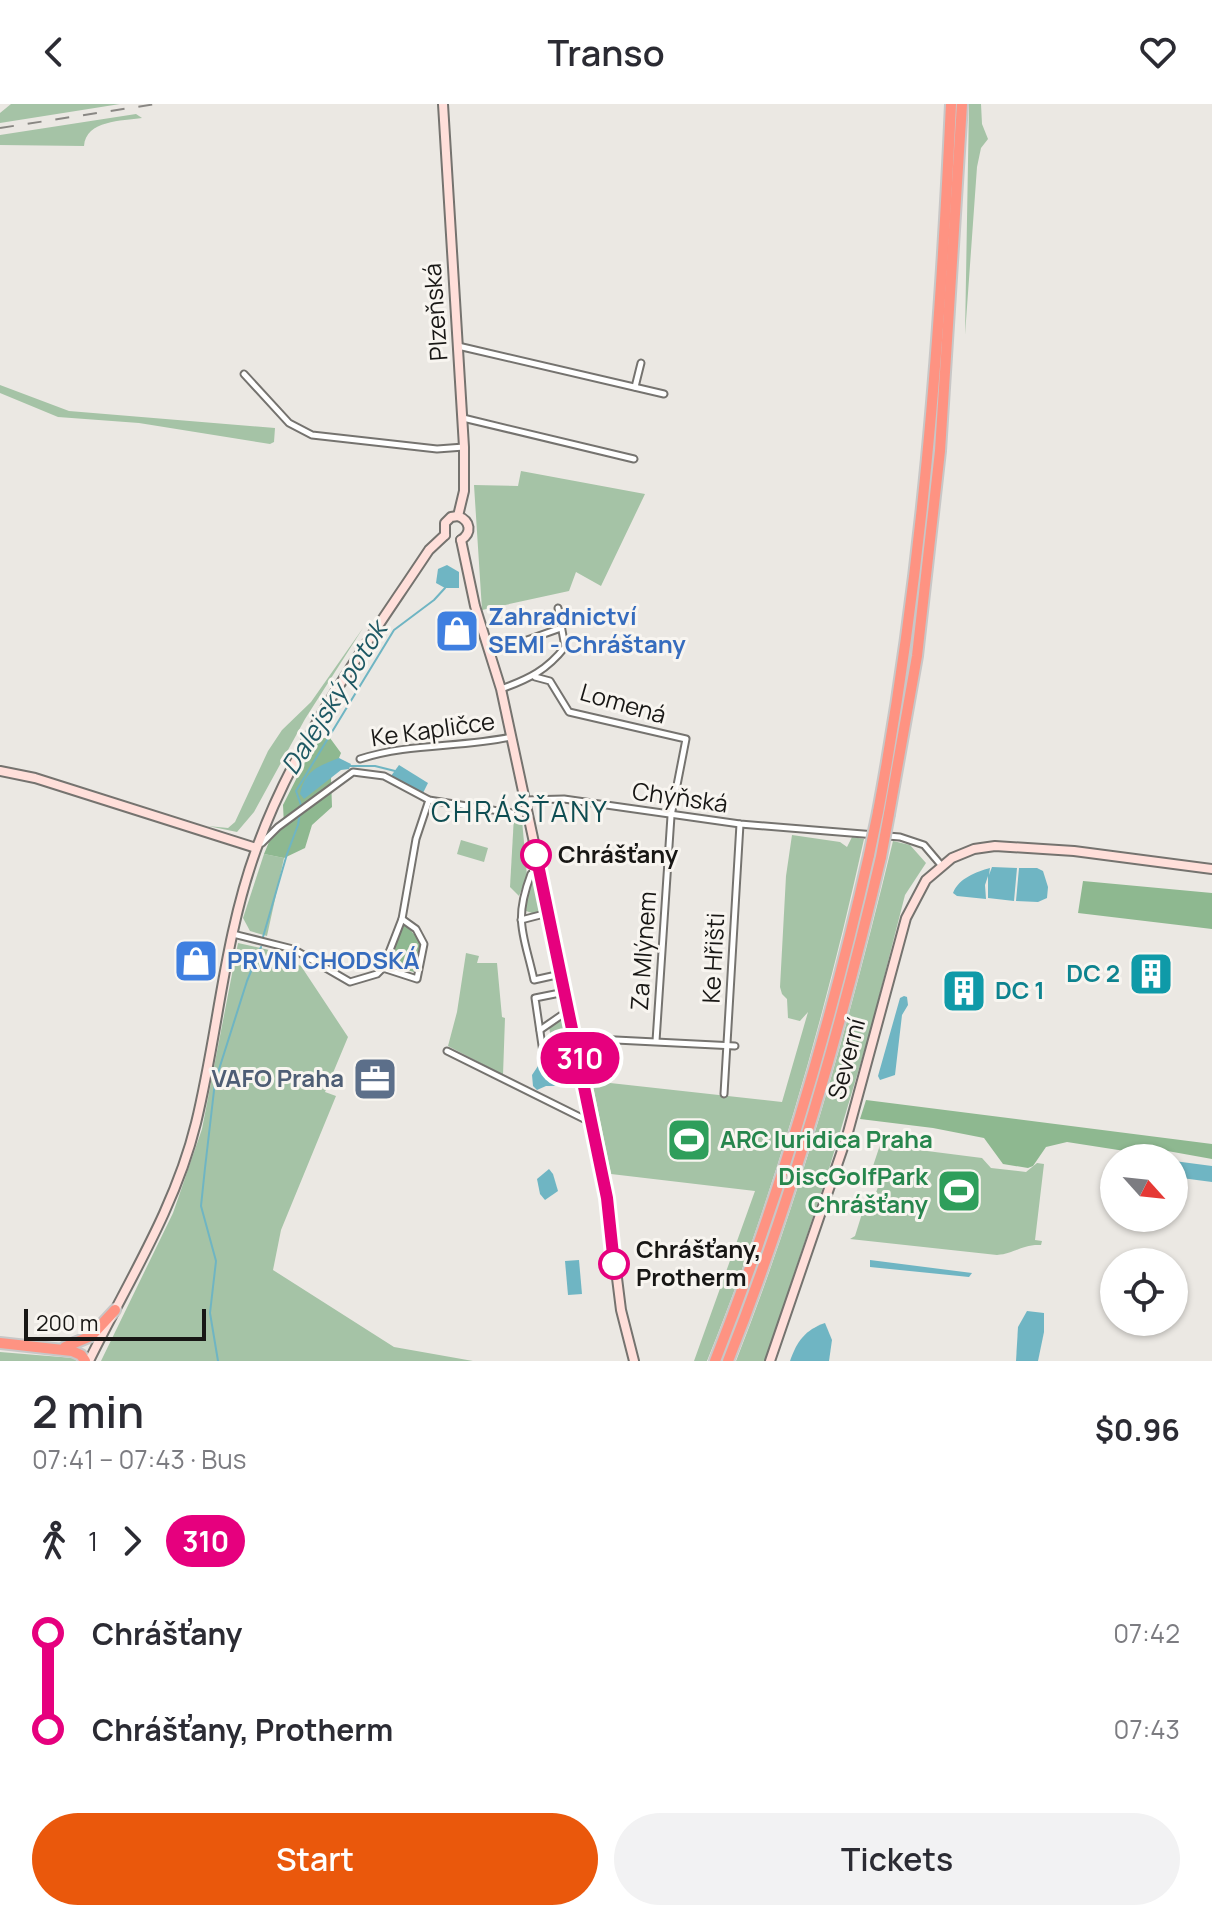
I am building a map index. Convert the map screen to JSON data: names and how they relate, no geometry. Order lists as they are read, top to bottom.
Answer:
{
  "streets": {
    "street": [
      "Plzeňská",
      "Lomená",
      "Ke Kapličce",
      "Chýňská",
      "Za Mlýnem",
      "Ke Hřišti",
      "Severní"
    ]
  },
  "crossings": [
    ["Plzeňská", "Ke Kapličce"],
    ["Plzeňská", "Chýňská"],
    ["Lomená", "Chýňská"],
    ["Lomená", "Za Mlýnem"],
    ["Chýňská", "Za Mlýnem"],
    ["Chýňská", "Ke Hřišti"],
    ["Chýňská", "Severní"]
  ],
  "districts": ["CHRÁŠŤANY"],
  "water": ["Dalejský potok"],
  "places": {
    "shop": ["Zahradnictví SEMI - Chráštany", "PRVNÍ CHODSKÁ"],
    "other": ["Chrášťany", "Chrášťany, Protherm"],
    "building": ["DC 2", "DC 1"],
    "office": ["VAFO Praha"],
    "sports": ["ARC Iuridica Praha", "DiscGolfPark Chrášťany"]
  },
  "lines": ["bus line 310"],
  "scale_bar": "200 m",
  "north": "bottom right",
  "page": {
    "header": "Transo",
    "on_map": "310",
    "scale": "200 m",
    "heading": ["2 min", "07:41 – 07:43 · Bus", "$0.96"],
    "legs": ["1", "310"],
    "list": [
      {
        "name": "Chrášťany",
        "value": "07:42"
      },
      {
        "name": "Chrášťany, Protherm",
        "value": "07:43"
      }
    ],
    "buttons": ["Start", "Tickets"]
  }
}
